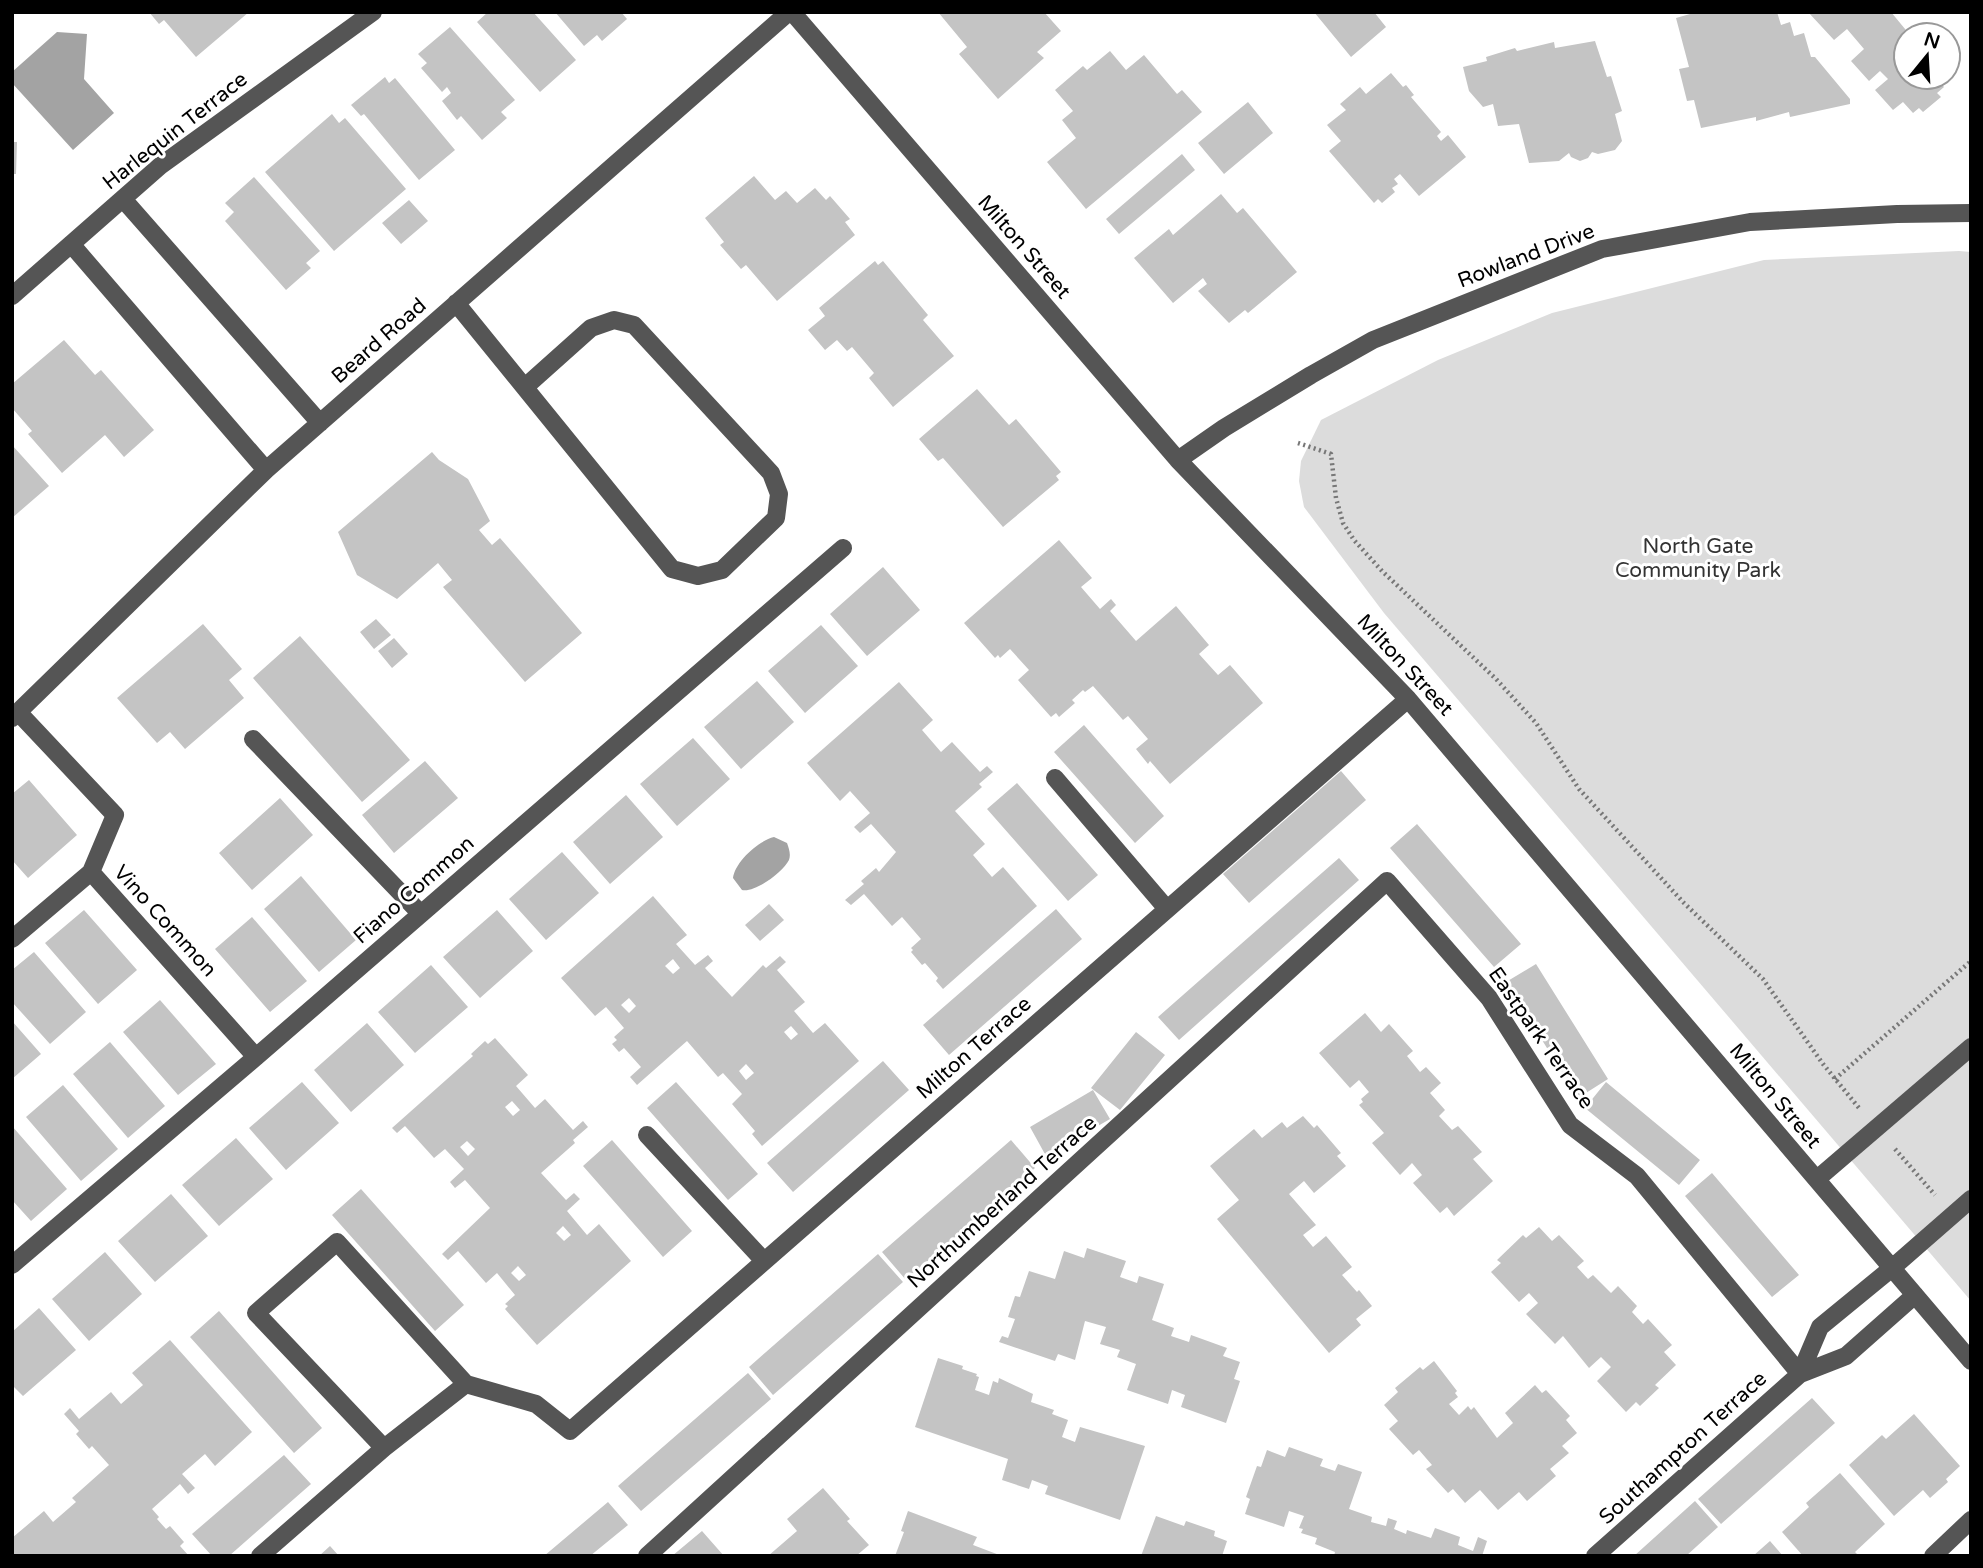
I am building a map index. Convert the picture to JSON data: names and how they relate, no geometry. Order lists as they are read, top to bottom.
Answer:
{
  "streets": {
    "street": [
      "Harlequin Terrace",
      "Milton Street",
      "Rowland Drive",
      "Beard Road",
      "Fiano Common",
      "Vino Common",
      "Eastpark Terrace",
      "Milton Terrace",
      "Northumberland Terrace",
      "Southampton Terrace"
    ]
  },
  "crossings": [
    ["Milton Street", "Rowland Drive"],
    ["Milton Street", "Beard Road"],
    ["Milton Street", "Milton Terrace"],
    ["Milton Street", "Southampton Terrace"],
    ["Beard Road", "Vino Common"],
    ["Fiano Common", "Vino Common"],
    ["Eastpark Terrace", "Northumberland Terrace"],
    ["Eastpark Terrace", "Southampton Terrace"]
  ],
  "parks": ["North Gate Community Park"],
  "north": "top"
}
